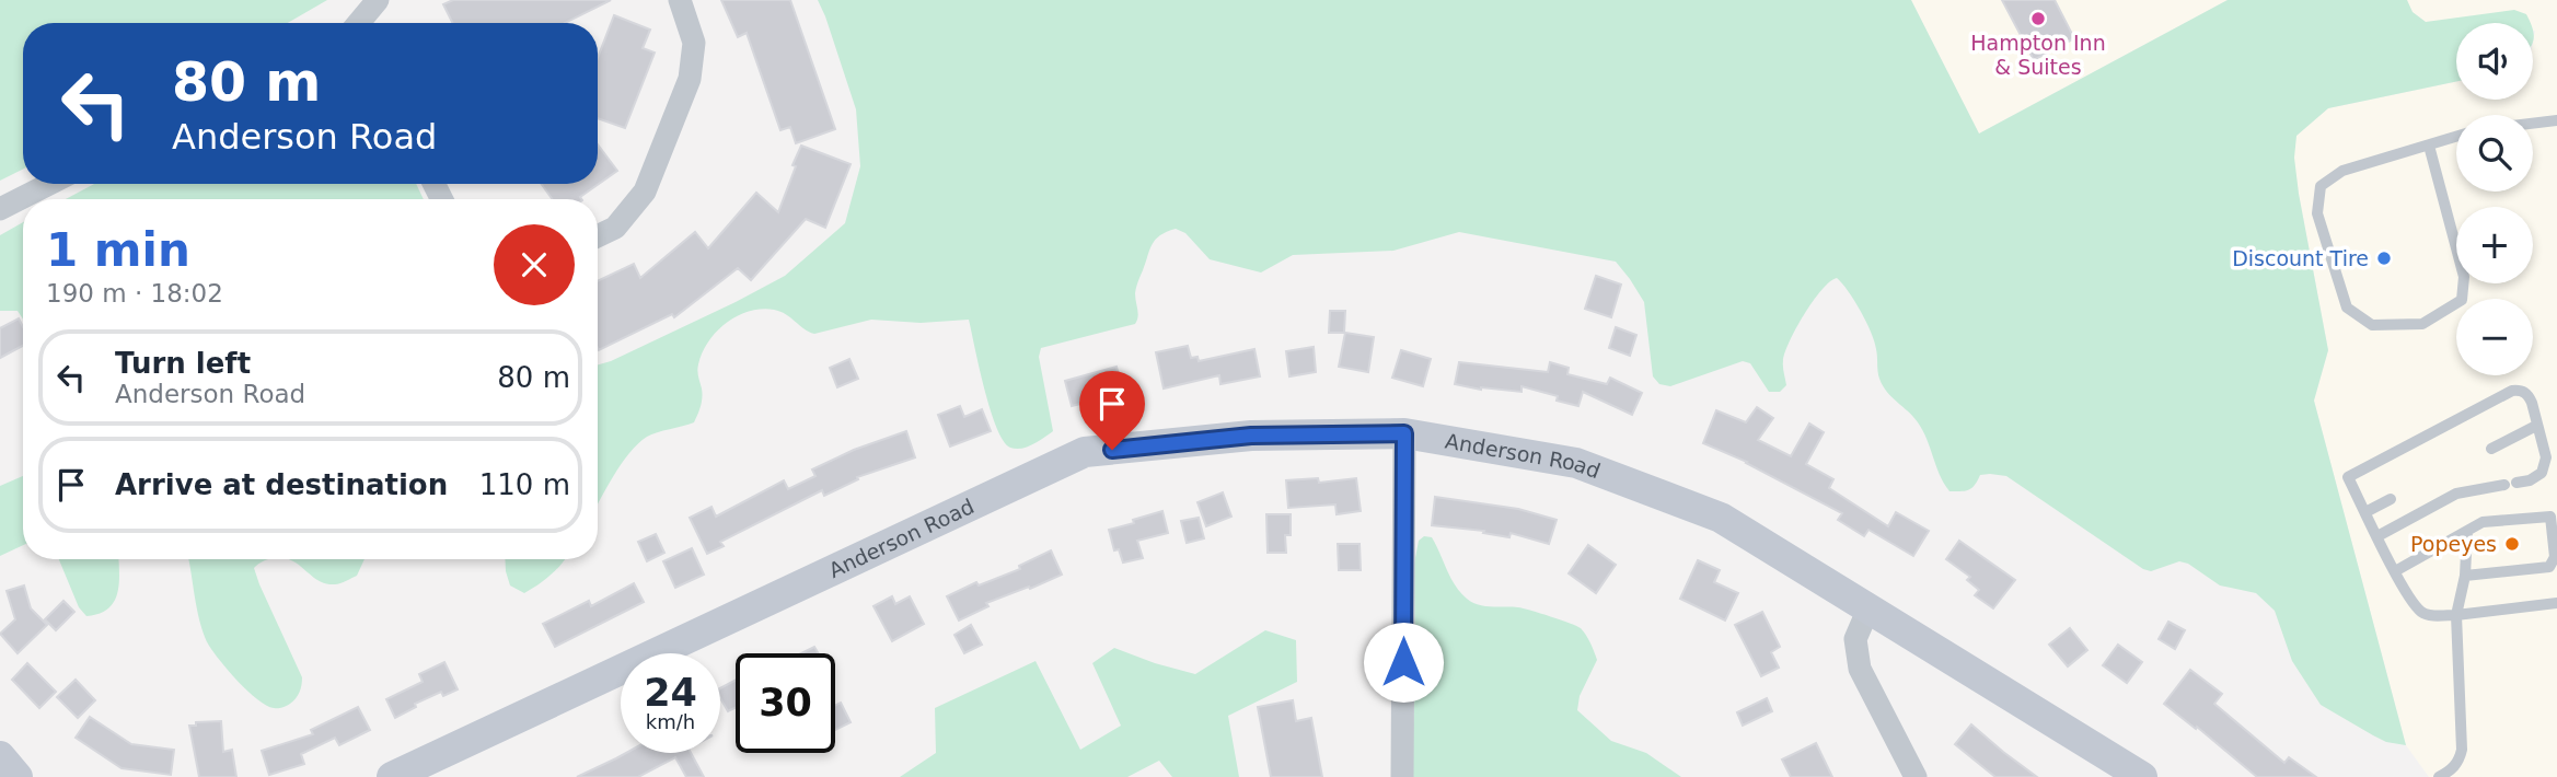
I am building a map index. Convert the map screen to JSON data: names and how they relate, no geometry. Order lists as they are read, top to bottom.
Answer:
{
  "streets": {
    "street": ["Anderson Road"]
  },
  "places": ["Hampton Inn & Suites", "Discount Tire", "Popeyes"],
  "page": {
    "map_buttons": ["+", "−"],
    "turn": ["80 m", "Anderson Road"],
    "heading": ["1 min", "190 m · 18:02"],
    "list": [
      {
        "name": "Turn left",
        "note": "Anderson Road",
        "value": "80 m"
      },
      {
        "name": "Arrive at destination",
        "value": "110 m"
      }
    ],
    "speed": "24 km/h",
    "limit": "30"
  }
}
